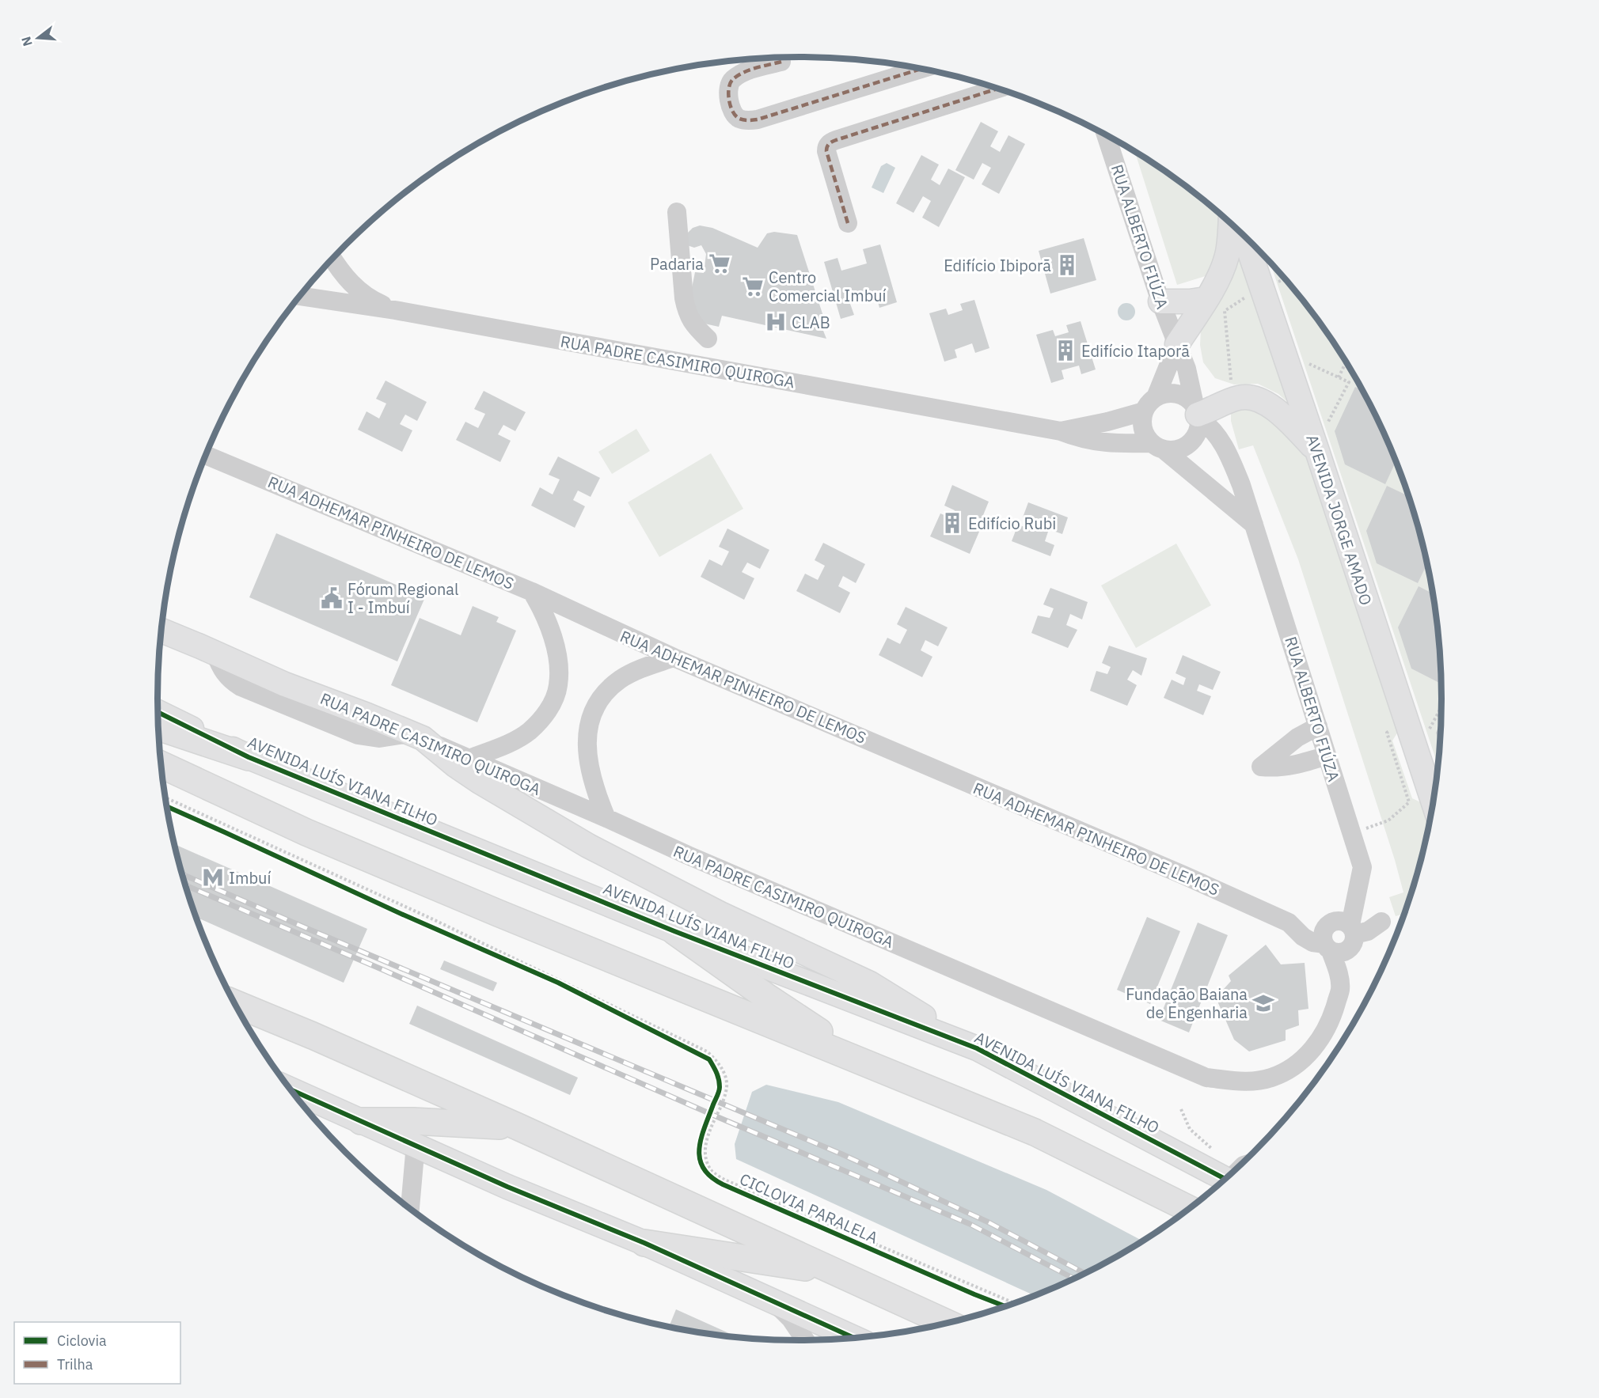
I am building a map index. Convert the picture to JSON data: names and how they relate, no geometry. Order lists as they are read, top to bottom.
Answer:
{
  "streets": {
    "main road": ["RUA PADRE CASIMIRO QUIROGA", "AVENIDA JORGE AMADO", "AVENIDA LUÍS VIANA FILHO"],
    "street": ["RUA ALBERTO FIÚZA", "RUA ADHEMAR PINHEIRO DE LEMOS"],
    "cycle path": ["CICLOVIA PARALELA"]
  },
  "crossings": [
    ["RUA ALBERTO FIÚZA", "RUA PADRE CASIMIRO QUIROGA"],
    ["RUA ALBERTO FIÚZA", "RUA ADHEMAR PINHEIRO DE LEMOS"],
    ["RUA PADRE CASIMIRO QUIROGA", "RUA ADHEMAR PINHEIRO DE LEMOS"]
  ],
  "places": {
    "supermarket": ["Padaria", "Centro Comercial Imbuí"],
    "building": ["Edifício Ibiporã", "Edifício Itaporã", "Edifício Rubi"],
    "hospital": ["CLAB"],
    "public building": ["Fórum Regional I - Imbuí"],
    "metro station": ["Imbuí"],
    "school or university": ["Fundação Baiana de Engenharia"]
  },
  "legend": ["Ciclovia", "Trilha"],
  "north": "left"
}
